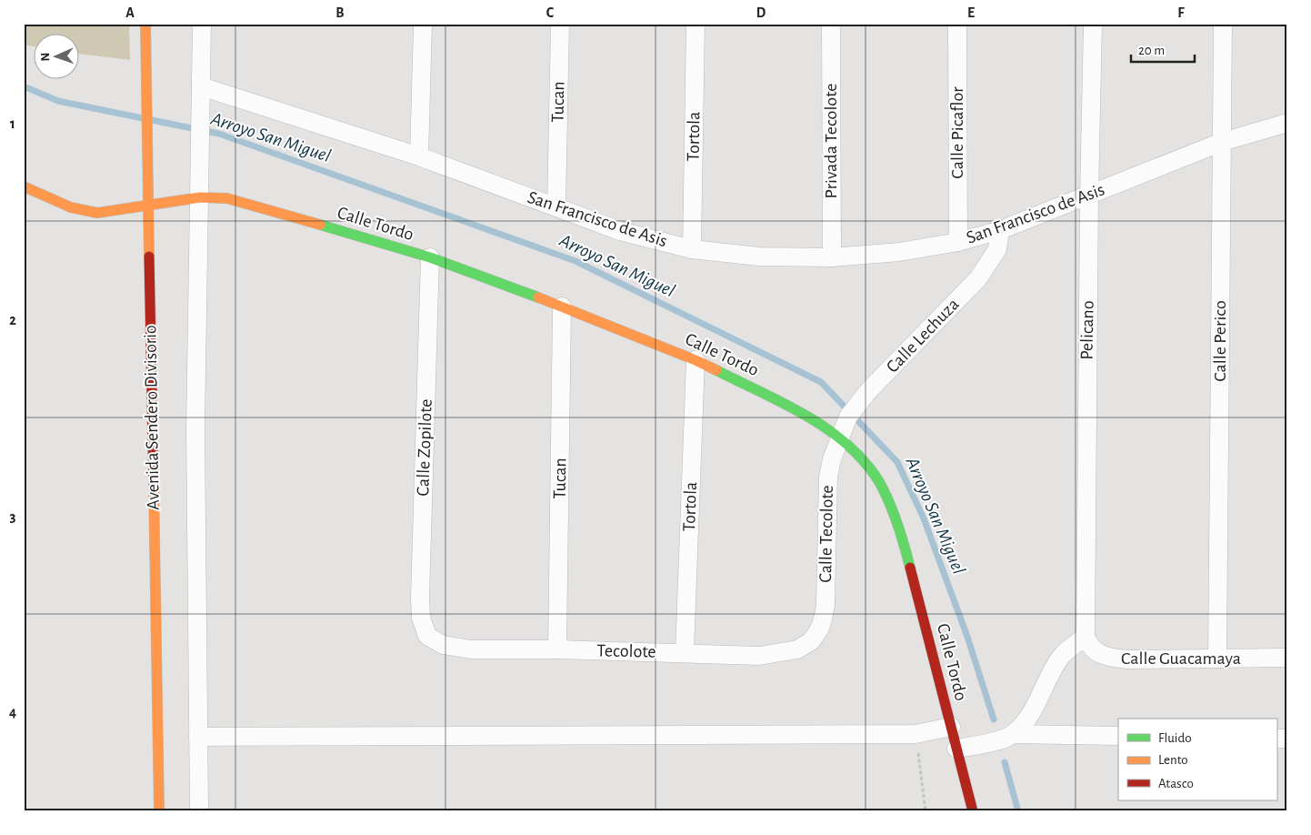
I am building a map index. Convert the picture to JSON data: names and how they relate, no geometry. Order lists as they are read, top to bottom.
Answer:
{
  "streets": {
    "street": [
      "Tucan",
      "Calle Picaflor",
      "Tortola",
      "Privada Tecolote",
      "San Francisco de Asis",
      "Calle Tordo",
      "Pelicano",
      "Calle Lechuza",
      "Calle Perico",
      "Avenida Sendero Divisorio",
      "Calle Zopilote",
      "Calle Tecolote",
      "Tecolote",
      "Calle Guacamaya"
    ]
  },
  "crossings": [
    ["Tucan", "San Francisco de Asis"],
    ["Tucan", "Calle Tordo"],
    ["Tucan", "Tecolote"],
    ["Calle Picaflor", "San Francisco de Asis"],
    ["Tortola", "San Francisco de Asis"],
    ["Tortola", "Calle Tordo"],
    ["Tortola", "Tecolote"],
    ["Privada Tecolote", "San Francisco de Asis"],
    ["San Francisco de Asis", "Pelicano"],
    ["San Francisco de Asis", "Calle Lechuza"],
    ["San Francisco de Asis", "Calle Perico"],
    ["Calle Tordo", "Calle Lechuza"],
    ["Calle Tordo", "Avenida Sendero Divisorio"],
    ["Calle Tordo", "Calle Zopilote"],
    ["Calle Tordo", "Calle Tecolote"],
    ["Pelicano", "Calle Guacamaya"],
    ["Calle Lechuza", "Calle Tecolote"],
    ["Calle Perico", "Calle Guacamaya"],
    ["Calle Zopilote", "Tecolote"],
    ["Calle Tecolote", "Tecolote"]
  ],
  "water": ["Arroyo San Miguel"],
  "legend": ["Fluido", "Lento", "Atasco"],
  "scale_bar": "20 m",
  "north": "left",
  "grid": {
    "columns": [
      "A",
      "B",
      "C",
      "D",
      "E",
      "F"
    ],
    "rows": [
      "1",
      "2",
      "3",
      "4"
    ]
  }
}
